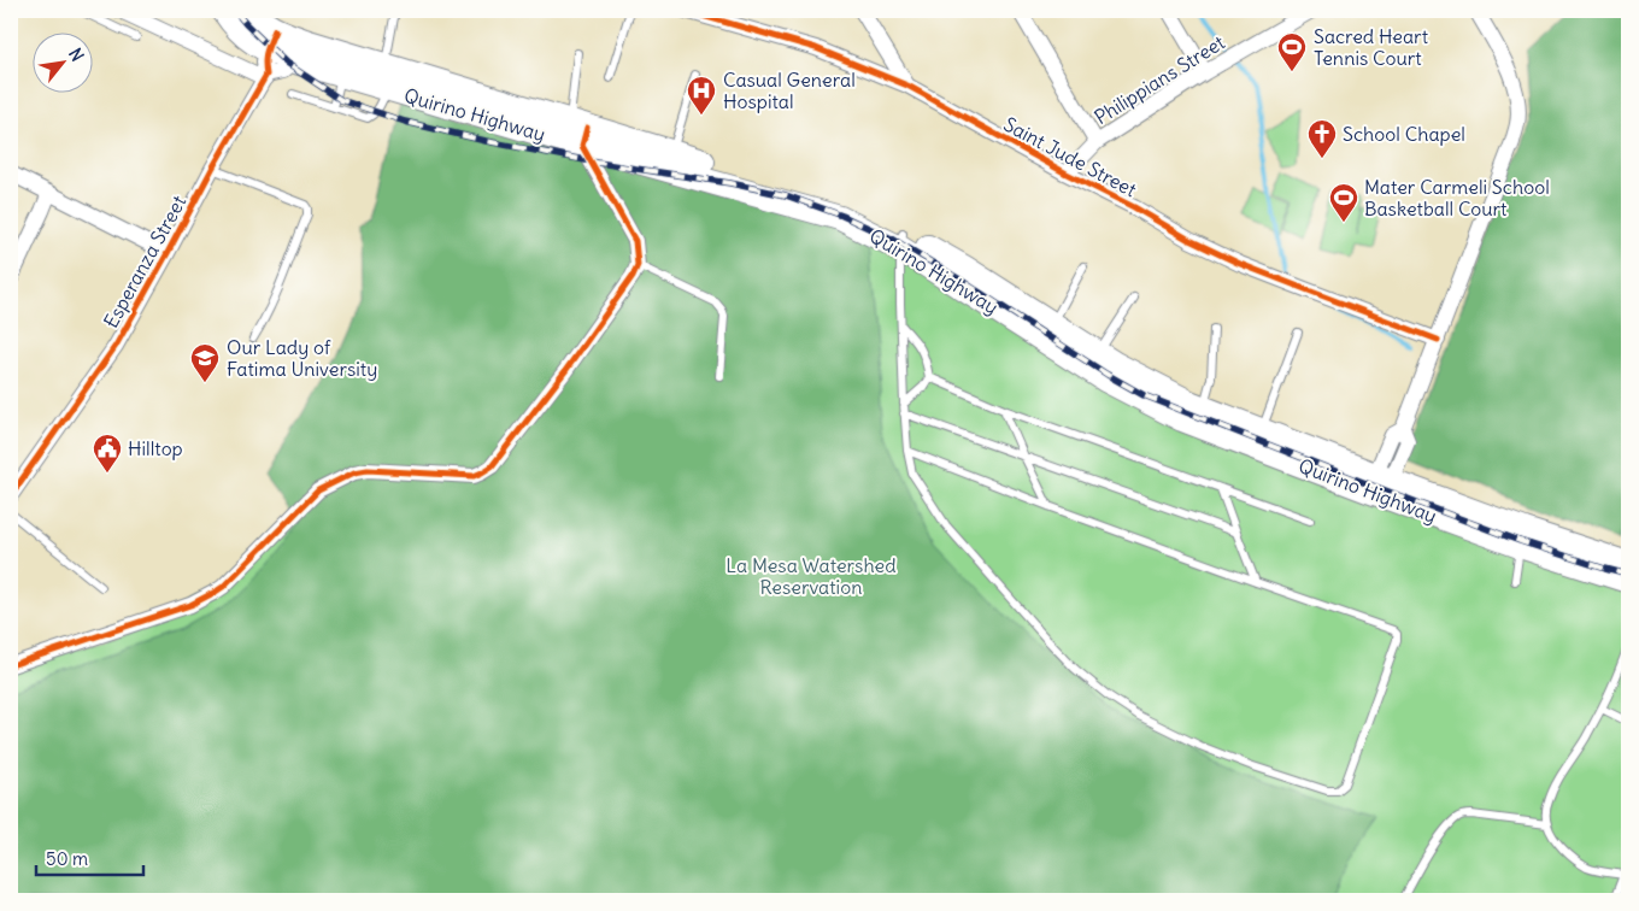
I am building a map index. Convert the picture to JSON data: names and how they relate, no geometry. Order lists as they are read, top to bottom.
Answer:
{
  "streets": {
    "main road": ["Quirino Highway"],
    "street": ["Philippians Street", "Saint Jude Street", "Esperanza Street"]
  },
  "crossings": [
    ["Philippians Street", "Saint Jude Street"]
  ],
  "parks": ["La Mesa Watershed Reservation"],
  "places": {
    "sports": ["Sacred Heart Tennis Court", "Mater Carmeli School Basketball Court"],
    "hospital": ["Casual General Hospital"],
    "church": ["School Chapel"],
    "school or university": ["Our Lady of Fatima University"],
    "public building": ["Hilltop"]
  },
  "scale_bar": "50 m",
  "north": "top right"
}
